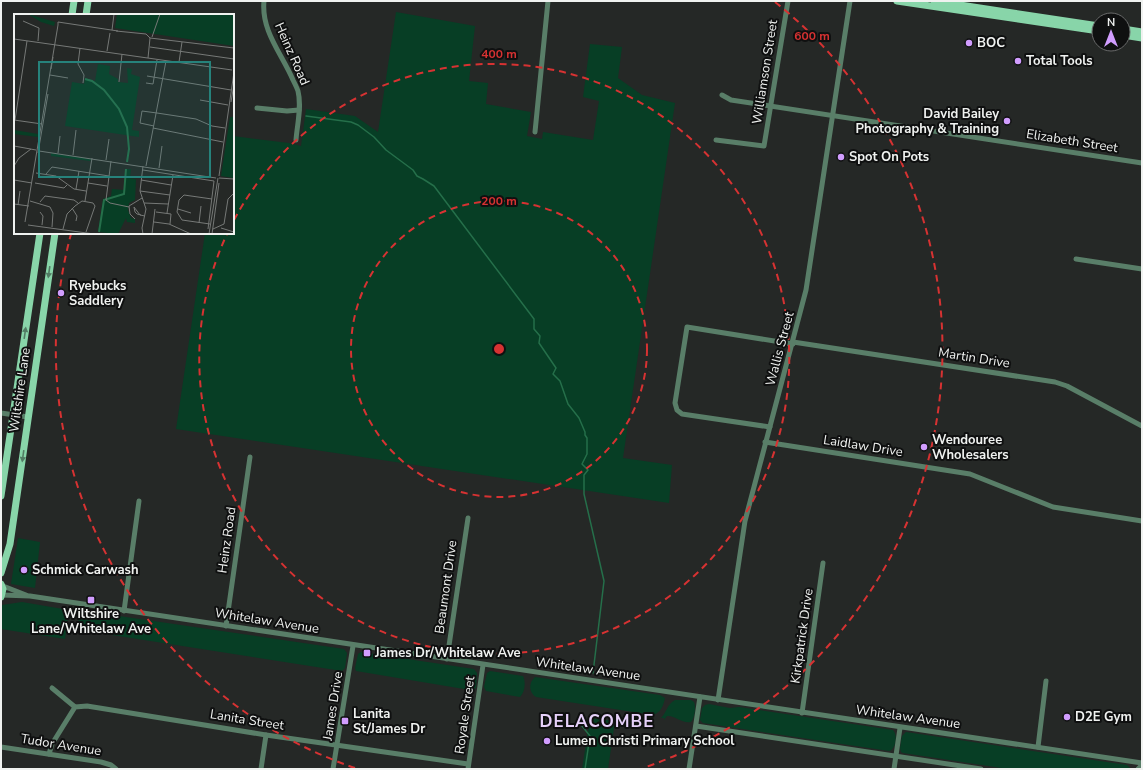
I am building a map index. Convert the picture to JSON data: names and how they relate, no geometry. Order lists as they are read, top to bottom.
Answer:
{
  "streets": {
    "main road": ["Wiltshire Lane"],
    "street": [
      "Heinz Road",
      "Williamson Street",
      "Elizabeth Street",
      "Wallis Street",
      "Martin Drive",
      "Laidlaw Drive",
      "Beaumont Drive",
      "Whitelaw Avenue",
      "Kirkpatrick Drive",
      "James Drive",
      "Royale Street",
      "Lanita Street",
      "Tudor Avenue"
    ]
  },
  "crossings": [
    ["Heinz Road", "Whitelaw Avenue"],
    ["Williamson Street", "Elizabeth Street"],
    ["Elizabeth Street", "Wallis Street"],
    ["Wallis Street", "Martin Drive"],
    ["Wallis Street", "Laidlaw Drive"],
    ["Wallis Street", "Whitelaw Avenue"],
    ["Beaumont Drive", "Whitelaw Avenue"],
    ["Whitelaw Avenue", "Kirkpatrick Drive"],
    ["Whitelaw Avenue", "James Drive"],
    ["Whitelaw Avenue", "Royale Street"],
    ["James Drive", "Lanita Street"],
    ["Royale Street", "Lanita Street"]
  ],
  "districts": ["DELACOMBE"],
  "places": {
    "other": [
      "BOC",
      "Total Tools",
      "David Bailey Photography & Training",
      "Spot On Pots",
      "Ryebucks Saddlery",
      "Wendouree Wholesalers",
      "Schmick Carwash",
      "D2E Gym",
      "Lumen Christi Primary School"
    ],
    "transit": ["Wiltshire Lane/Whitelaw Ave", "James Dr/Whitelaw Ave", "Lanita St/James Dr"]
  },
  "north": "top",
  "rings": ["600 m", "400 m", "200 m"]
}
